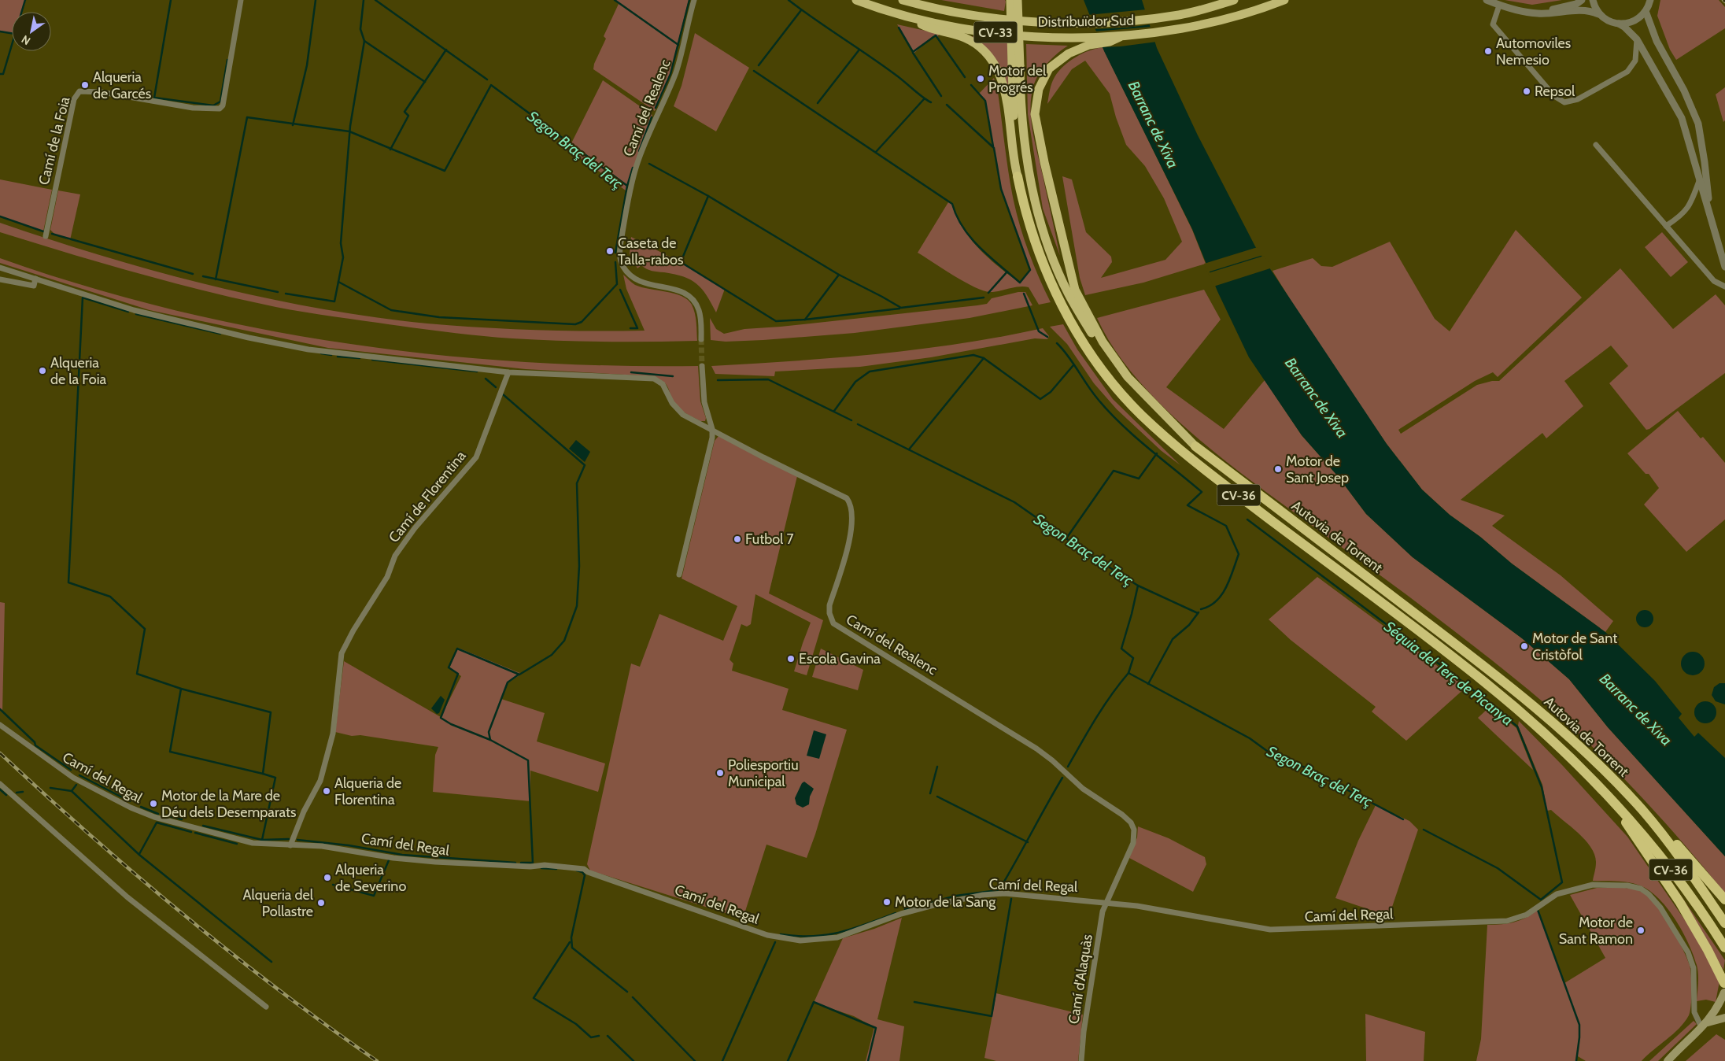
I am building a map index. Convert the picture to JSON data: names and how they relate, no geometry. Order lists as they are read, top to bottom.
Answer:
{
  "streets": {
    "highway": [
      "Distribuïdor Sud",
      "CV-33",
      "CV-36",
      "Autovia de Torrent"
    ],
    "street": [
      "Camí del Realenc",
      "Camí de la Foia",
      "Camí de Florentina",
      "Camí del Regal",
      "Camí d'Alaquàs"
    ]
  },
  "crossings": [
    ["Distribuïdor Sud", "CV-36"],
    ["Camí del Realenc", "Camí del Regal"],
    ["Camí del Realenc", "Camí d'Alaquàs"],
    ["CV-36", "Autovia de Torrent"],
    ["Camí de Florentina", "Camí del Regal"],
    ["Camí del Regal", "Camí d'Alaquàs"]
  ],
  "water": ["Barranc de Xiva", "Segon Braç del Terç", "Séquia del Terç de Picanya"],
  "places": [
    "Automoviles Nemesio",
    "Motor del Progrés",
    "Alqueria de Garcés",
    "Repsol",
    "Caseta de Talla-rabos",
    "Alqueria de la Foia",
    "Motor de Sant Josep",
    "Futbol 7",
    "Motor de Sant Cristòfol",
    "Escola Gavina",
    "Poliesportiu Municipal",
    "Alqueria de Florentina",
    "Motor de la Mare de Déu dels Desemparats",
    "Alqueria de Severino",
    "Motor de la Sang",
    "Alqueria del Pollastre",
    "Motor de Sant Ramon"
  ],
  "north": "bottom left"
}
